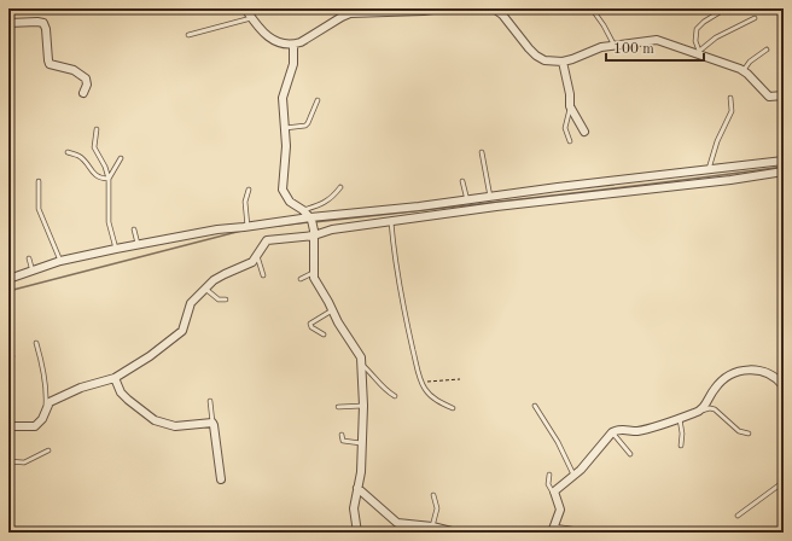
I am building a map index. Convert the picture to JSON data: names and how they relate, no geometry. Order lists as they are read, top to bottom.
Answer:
{
  "scale_bar": "100 m"
}
